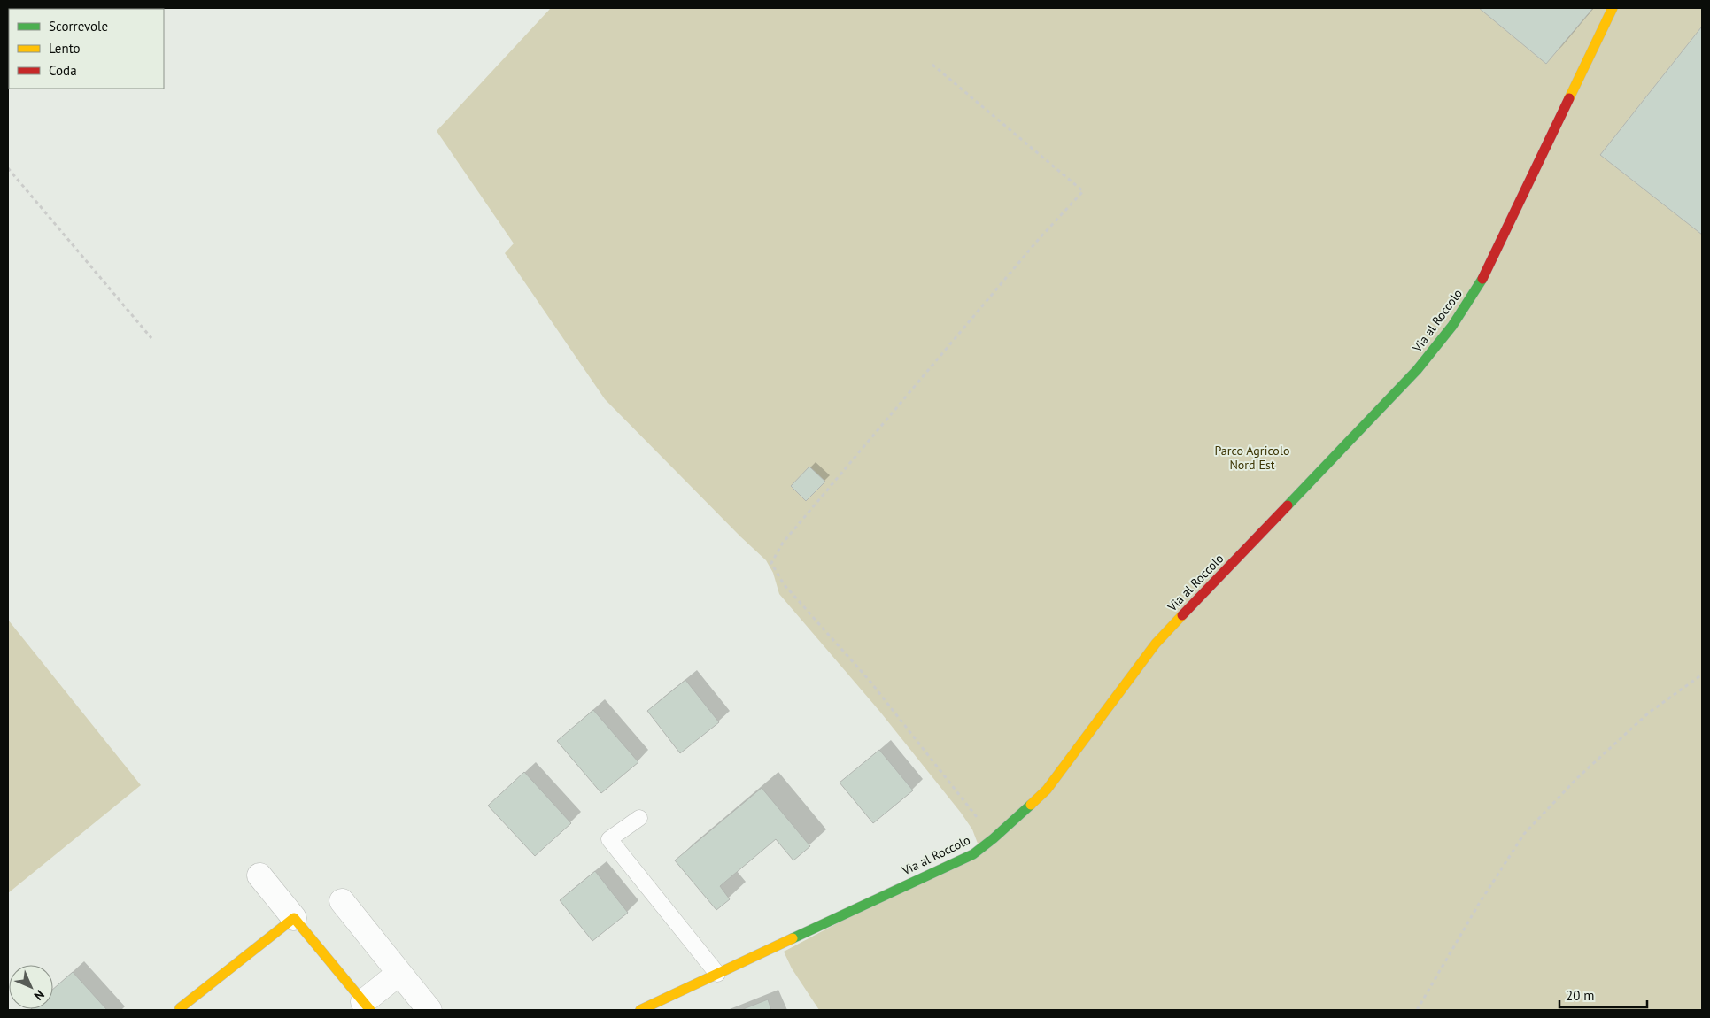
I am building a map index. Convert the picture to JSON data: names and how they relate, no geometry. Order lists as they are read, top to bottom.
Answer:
{
  "streets": {
    "street": ["Via al Roccolo"]
  },
  "parks": ["Parco Agricolo Nord Est"],
  "legend": ["Scorrevole", "Lento", "Coda"],
  "scale_bar": "20 m",
  "north": "bottom right"
}
